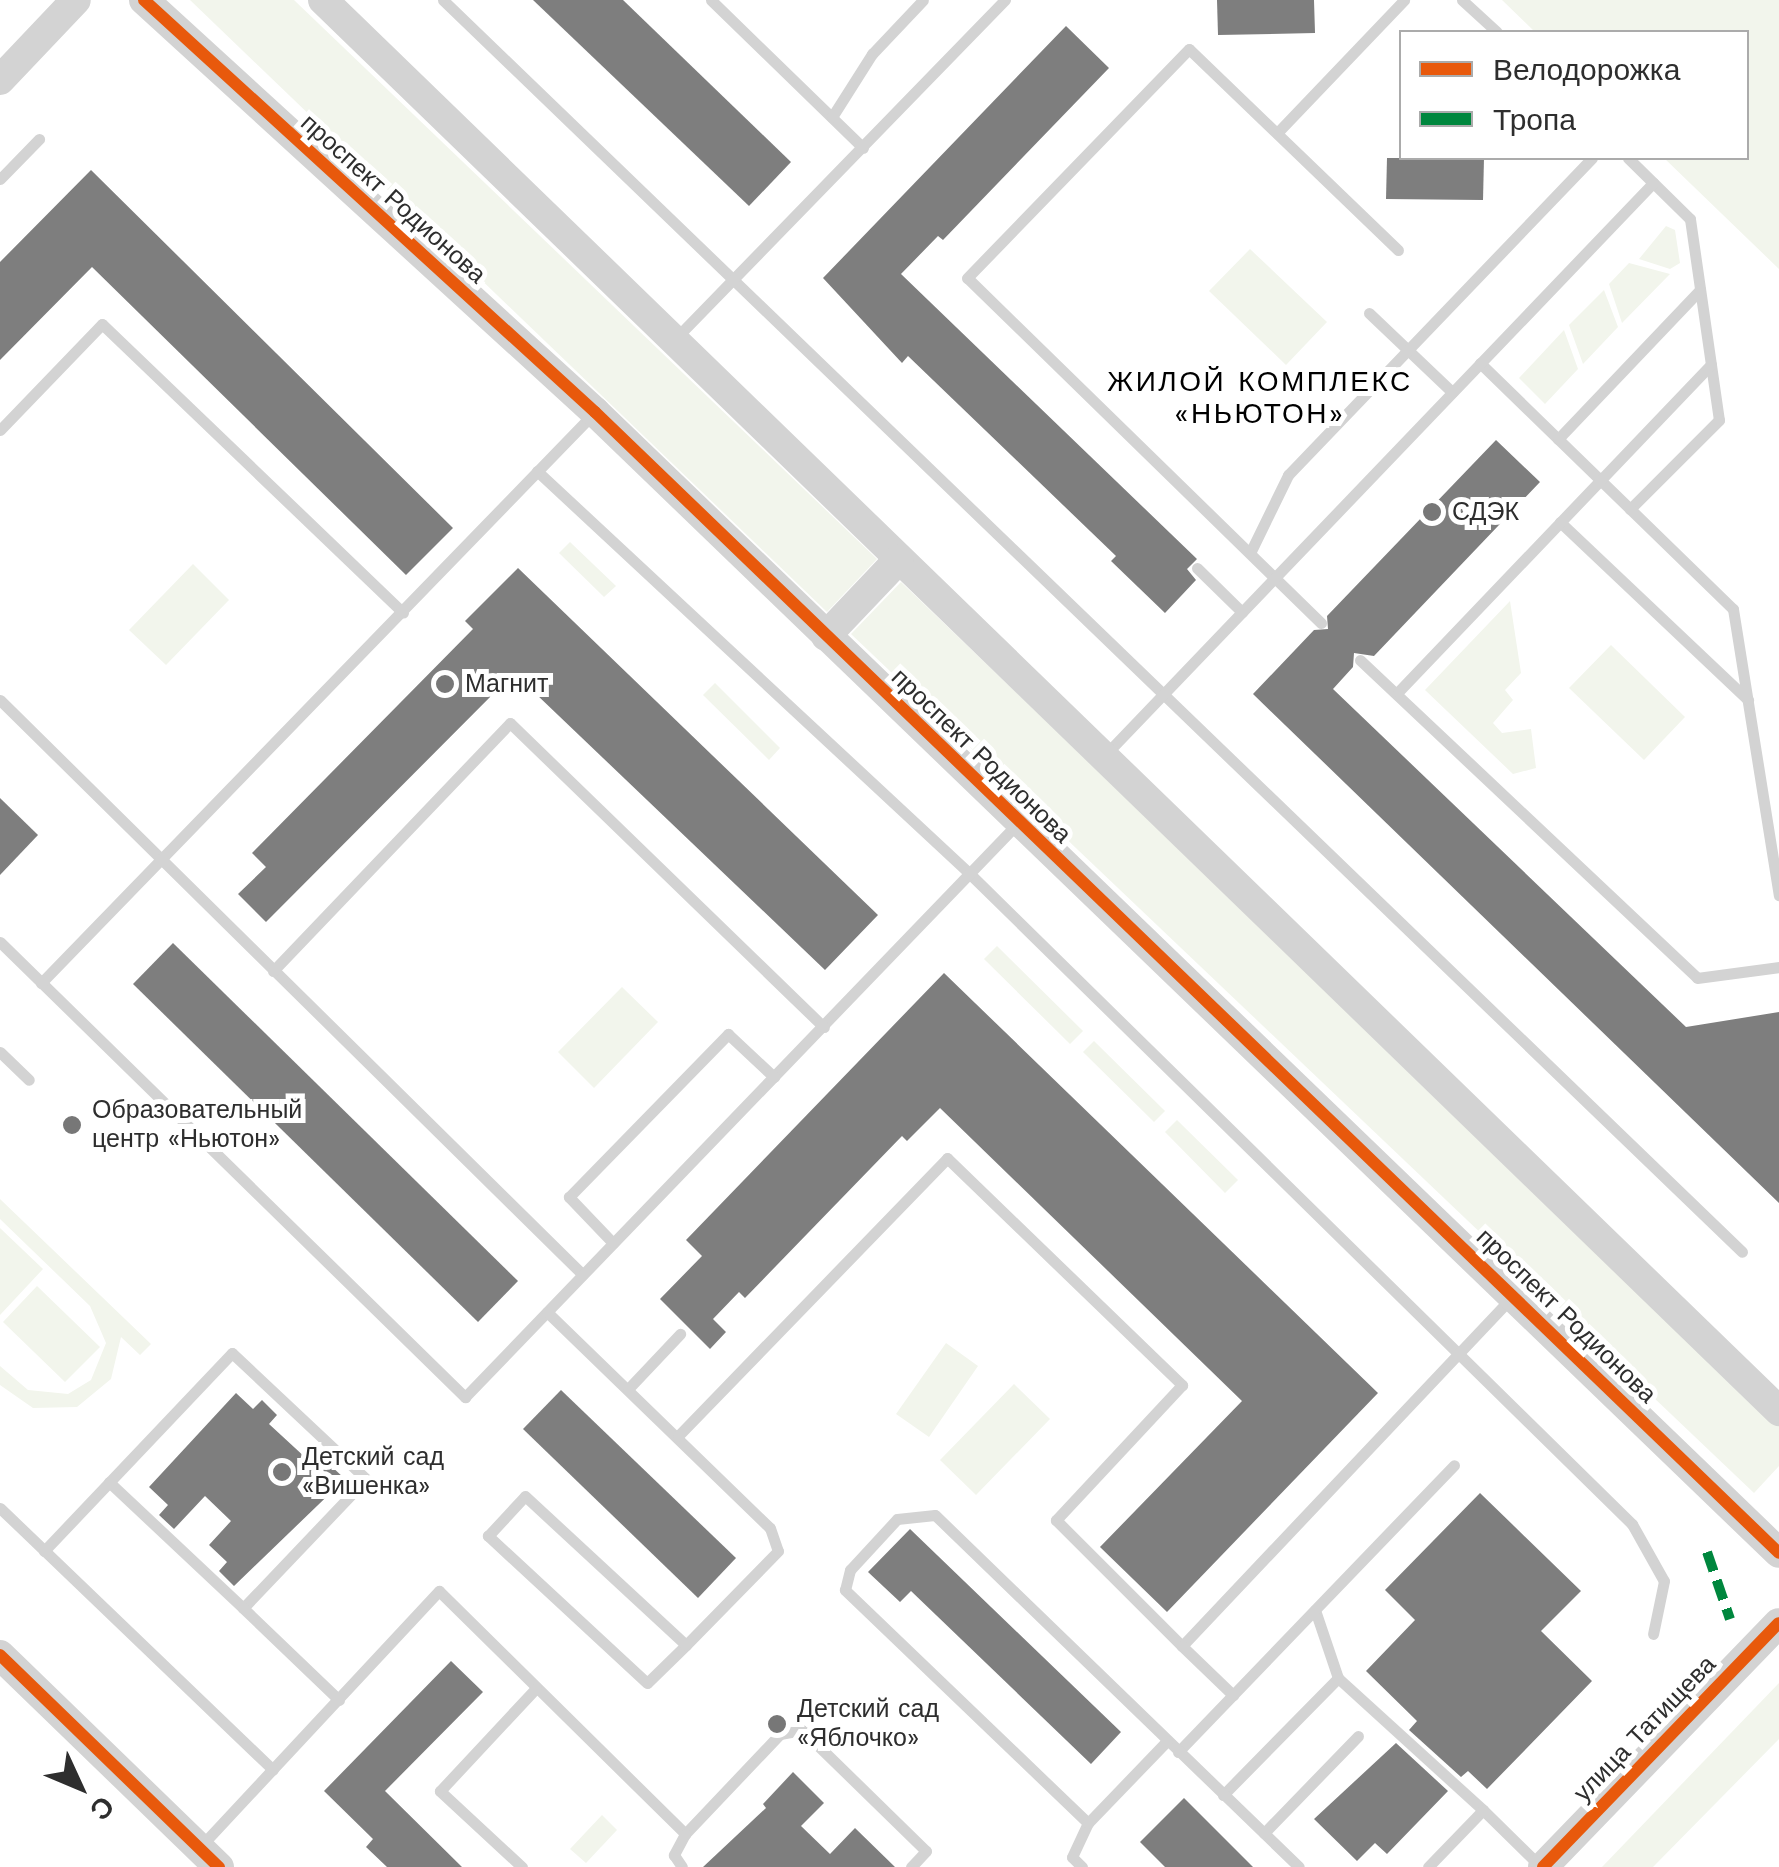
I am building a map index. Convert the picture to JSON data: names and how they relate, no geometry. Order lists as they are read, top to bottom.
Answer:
{
  "streets": {
    "street": ["проспект Родионова", "улица Татищева"]
  },
  "districts": ["ЖИЛОЙ КОМПЛЕКС «НЬЮТОН»"],
  "places": [
    "СДЭК",
    "Магнит",
    "Образовательный центр «Ньютон»",
    "Детский сад «Вишенка»",
    "Детский сад «Яблочко»"
  ],
  "legend": ["Велодорожка", "Тропа"],
  "north": "bottom right"
}
